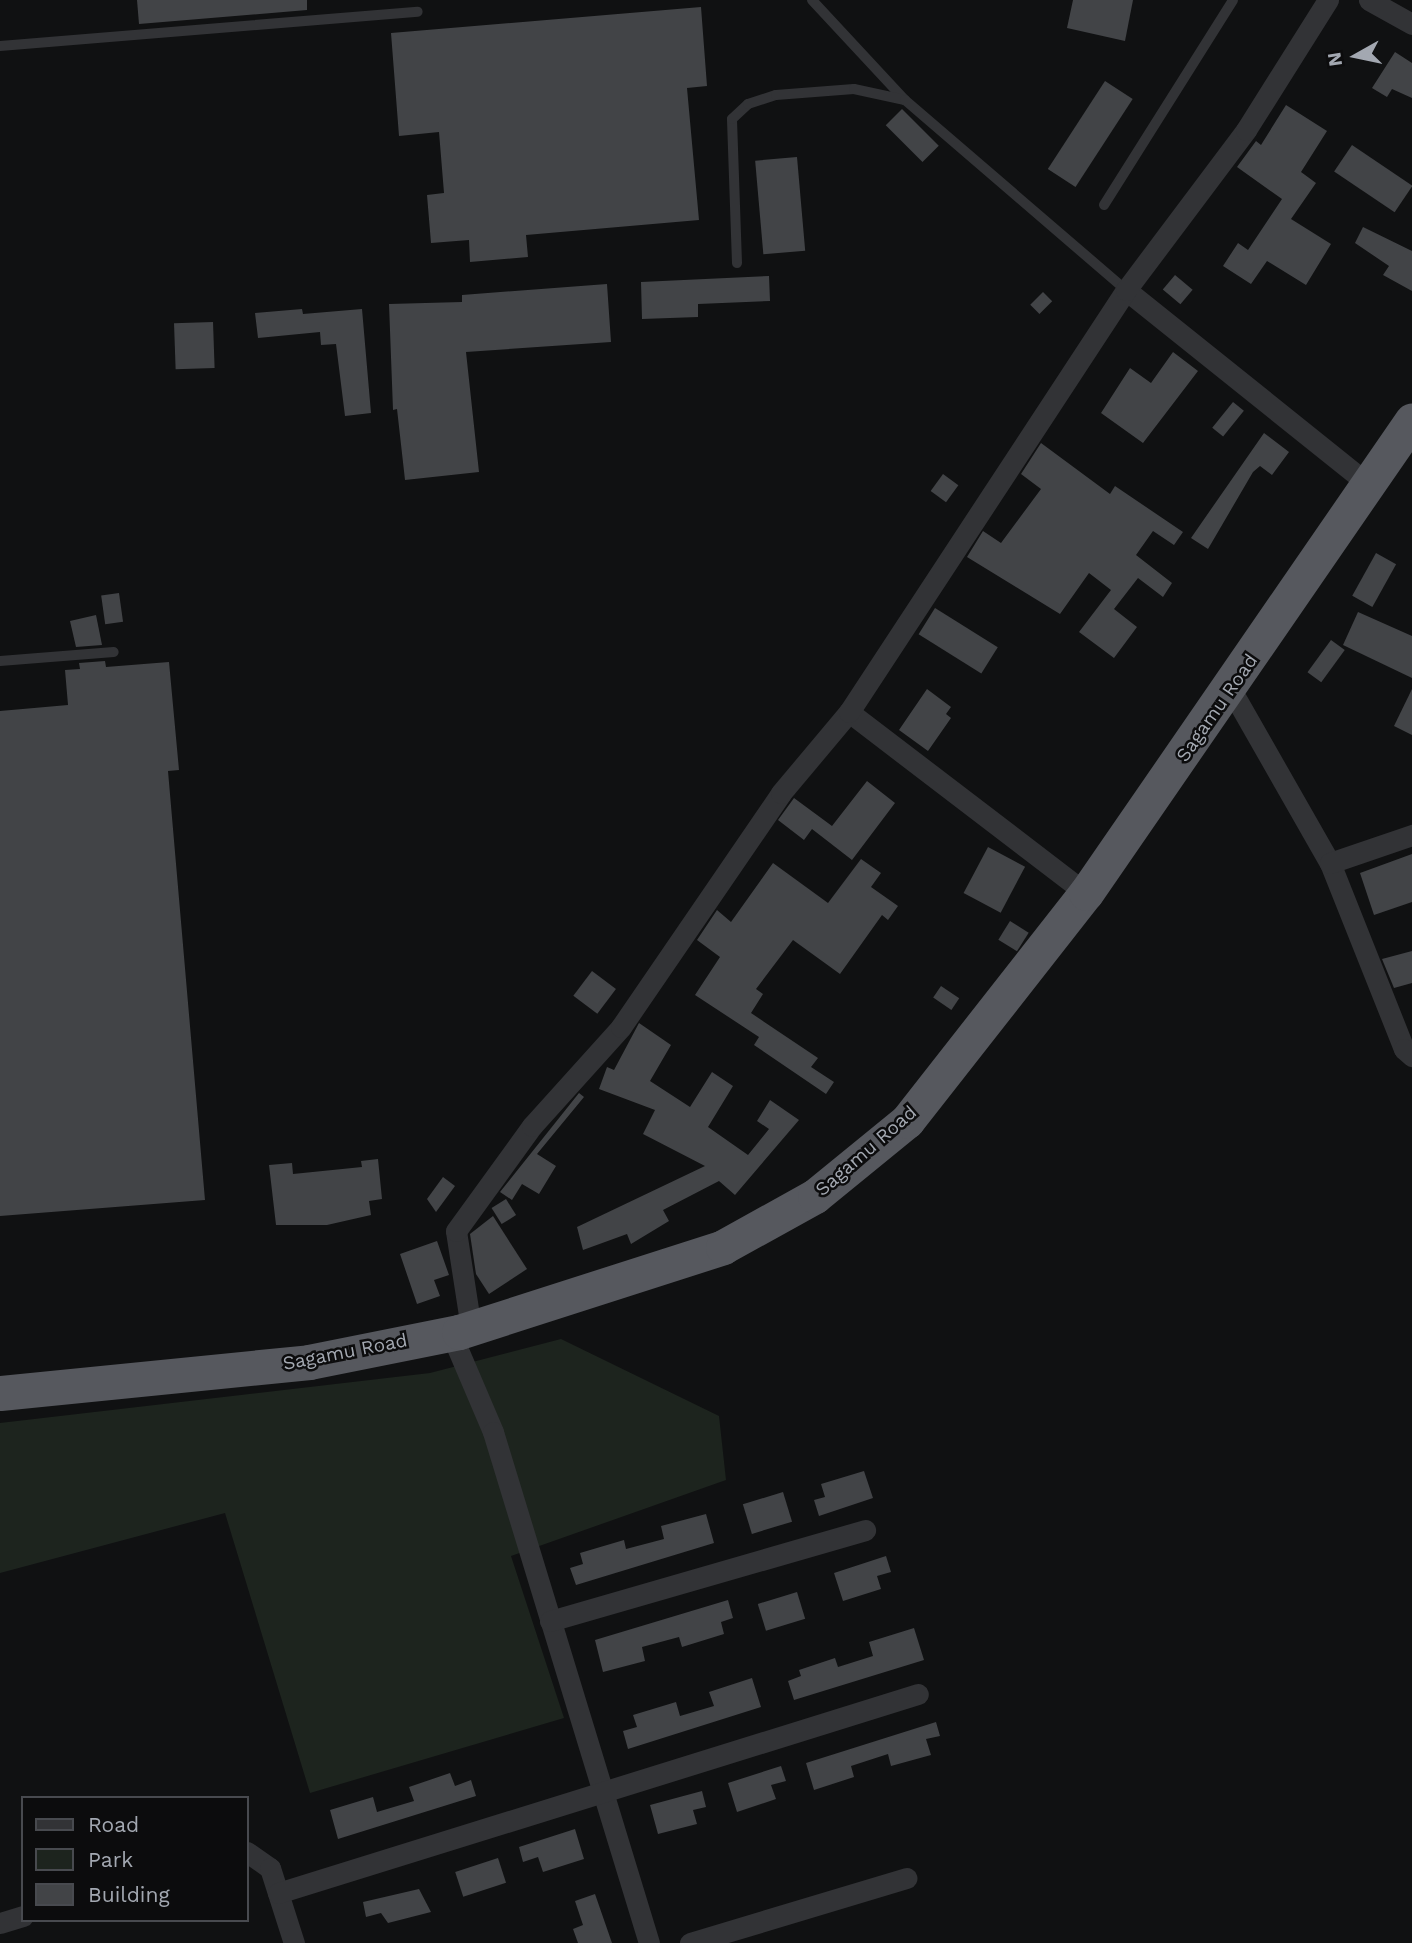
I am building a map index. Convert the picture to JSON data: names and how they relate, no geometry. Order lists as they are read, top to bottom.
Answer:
{
  "streets": {
    "highway": ["Sagamu Road"]
  },
  "legend": ["Road", "Park", "Building"],
  "north": "left"
}
